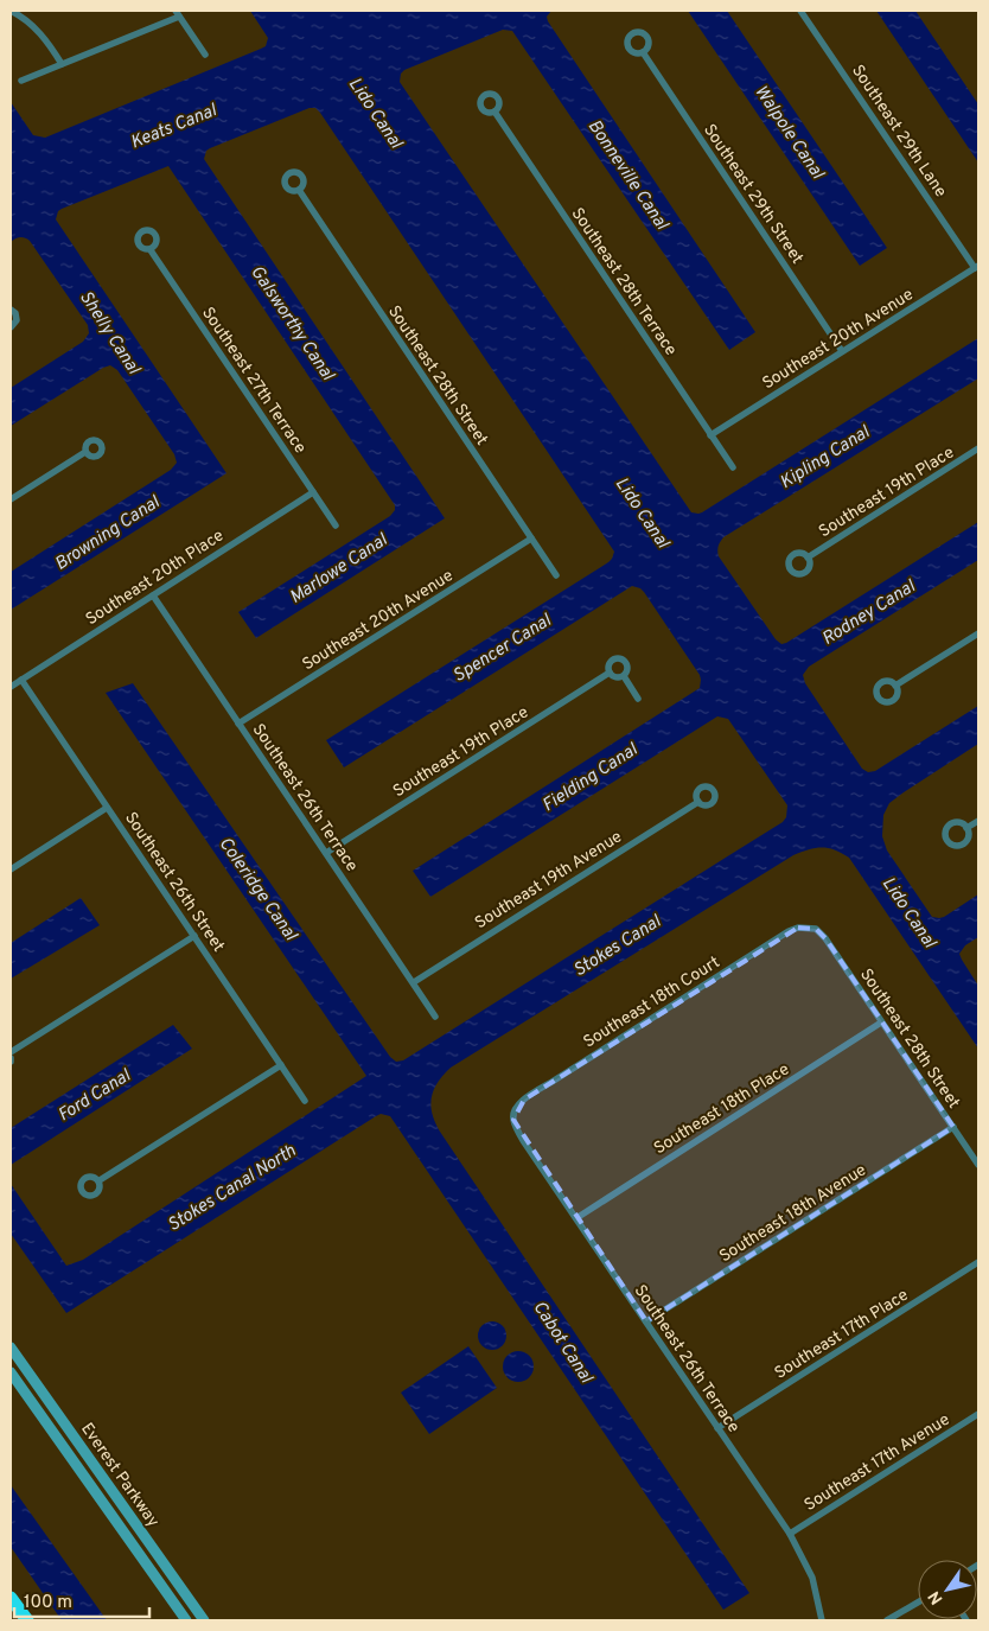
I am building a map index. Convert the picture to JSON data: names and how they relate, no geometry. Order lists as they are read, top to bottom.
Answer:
{
  "streets": {
    "street": [
      "Southeast 29th Lane",
      "Southeast 29th Street",
      "Southeast 28th Terrace",
      "Southeast 20th Avenue",
      "Southeast 28th Street",
      "Southeast 27th Terrace",
      "Southeast 19th Place",
      "Southeast 20th Place",
      "Southeast 26th Terrace",
      "Southeast 19th Avenue",
      "Southeast 26th Street",
      "Southeast 18th Court",
      "Southeast 18th Place",
      "Southeast 18th Avenue",
      "Southeast 17th Place",
      "Southeast 17th Avenue",
      "Everest Parkway"
    ]
  },
  "crossings": [
    ["Southeast 29th Lane", "Southeast 20th Avenue"],
    ["Southeast 29th Street", "Southeast 20th Avenue"],
    ["Southeast 28th Terrace", "Southeast 20th Avenue"],
    ["Southeast 20th Avenue", "Southeast 28th Street"],
    ["Southeast 20th Avenue", "Southeast 26th Terrace"],
    ["Southeast 28th Street", "Southeast 18th Court"],
    ["Southeast 28th Street", "Southeast 18th Place"],
    ["Southeast 28th Street", "Southeast 18th Avenue"],
    ["Southeast 27th Terrace", "Southeast 20th Place"],
    ["Southeast 19th Place", "Southeast 26th Terrace"],
    ["Southeast 20th Place", "Southeast 26th Terrace"],
    ["Southeast 20th Place", "Southeast 26th Street"],
    ["Southeast 26th Terrace", "Southeast 19th Avenue"],
    ["Southeast 26th Terrace", "Southeast 18th Court"],
    ["Southeast 26th Terrace", "Southeast 18th Place"],
    ["Southeast 26th Terrace", "Southeast 18th Avenue"],
    ["Southeast 26th Terrace", "Southeast 17th Place"],
    ["Southeast 26th Terrace", "Southeast 17th Avenue"]
  ],
  "water": [
    "Lido Canal",
    "Keats Canal",
    "Walpole Canal",
    "Bonneville Canal",
    "Galsworthy Canal",
    "Shelly Canal",
    "Kipling Canal",
    "Browning Canal",
    "Marlowe Canal",
    "Rodney Canal",
    "Spencer Canal",
    "Fielding Canal",
    "Coleridge Canal",
    "Stokes Canal",
    "Ford Canal",
    "Stokes Canal North",
    "Cabot Canal"
  ],
  "scale_bar": "100 m",
  "north": "bottom left"
}
